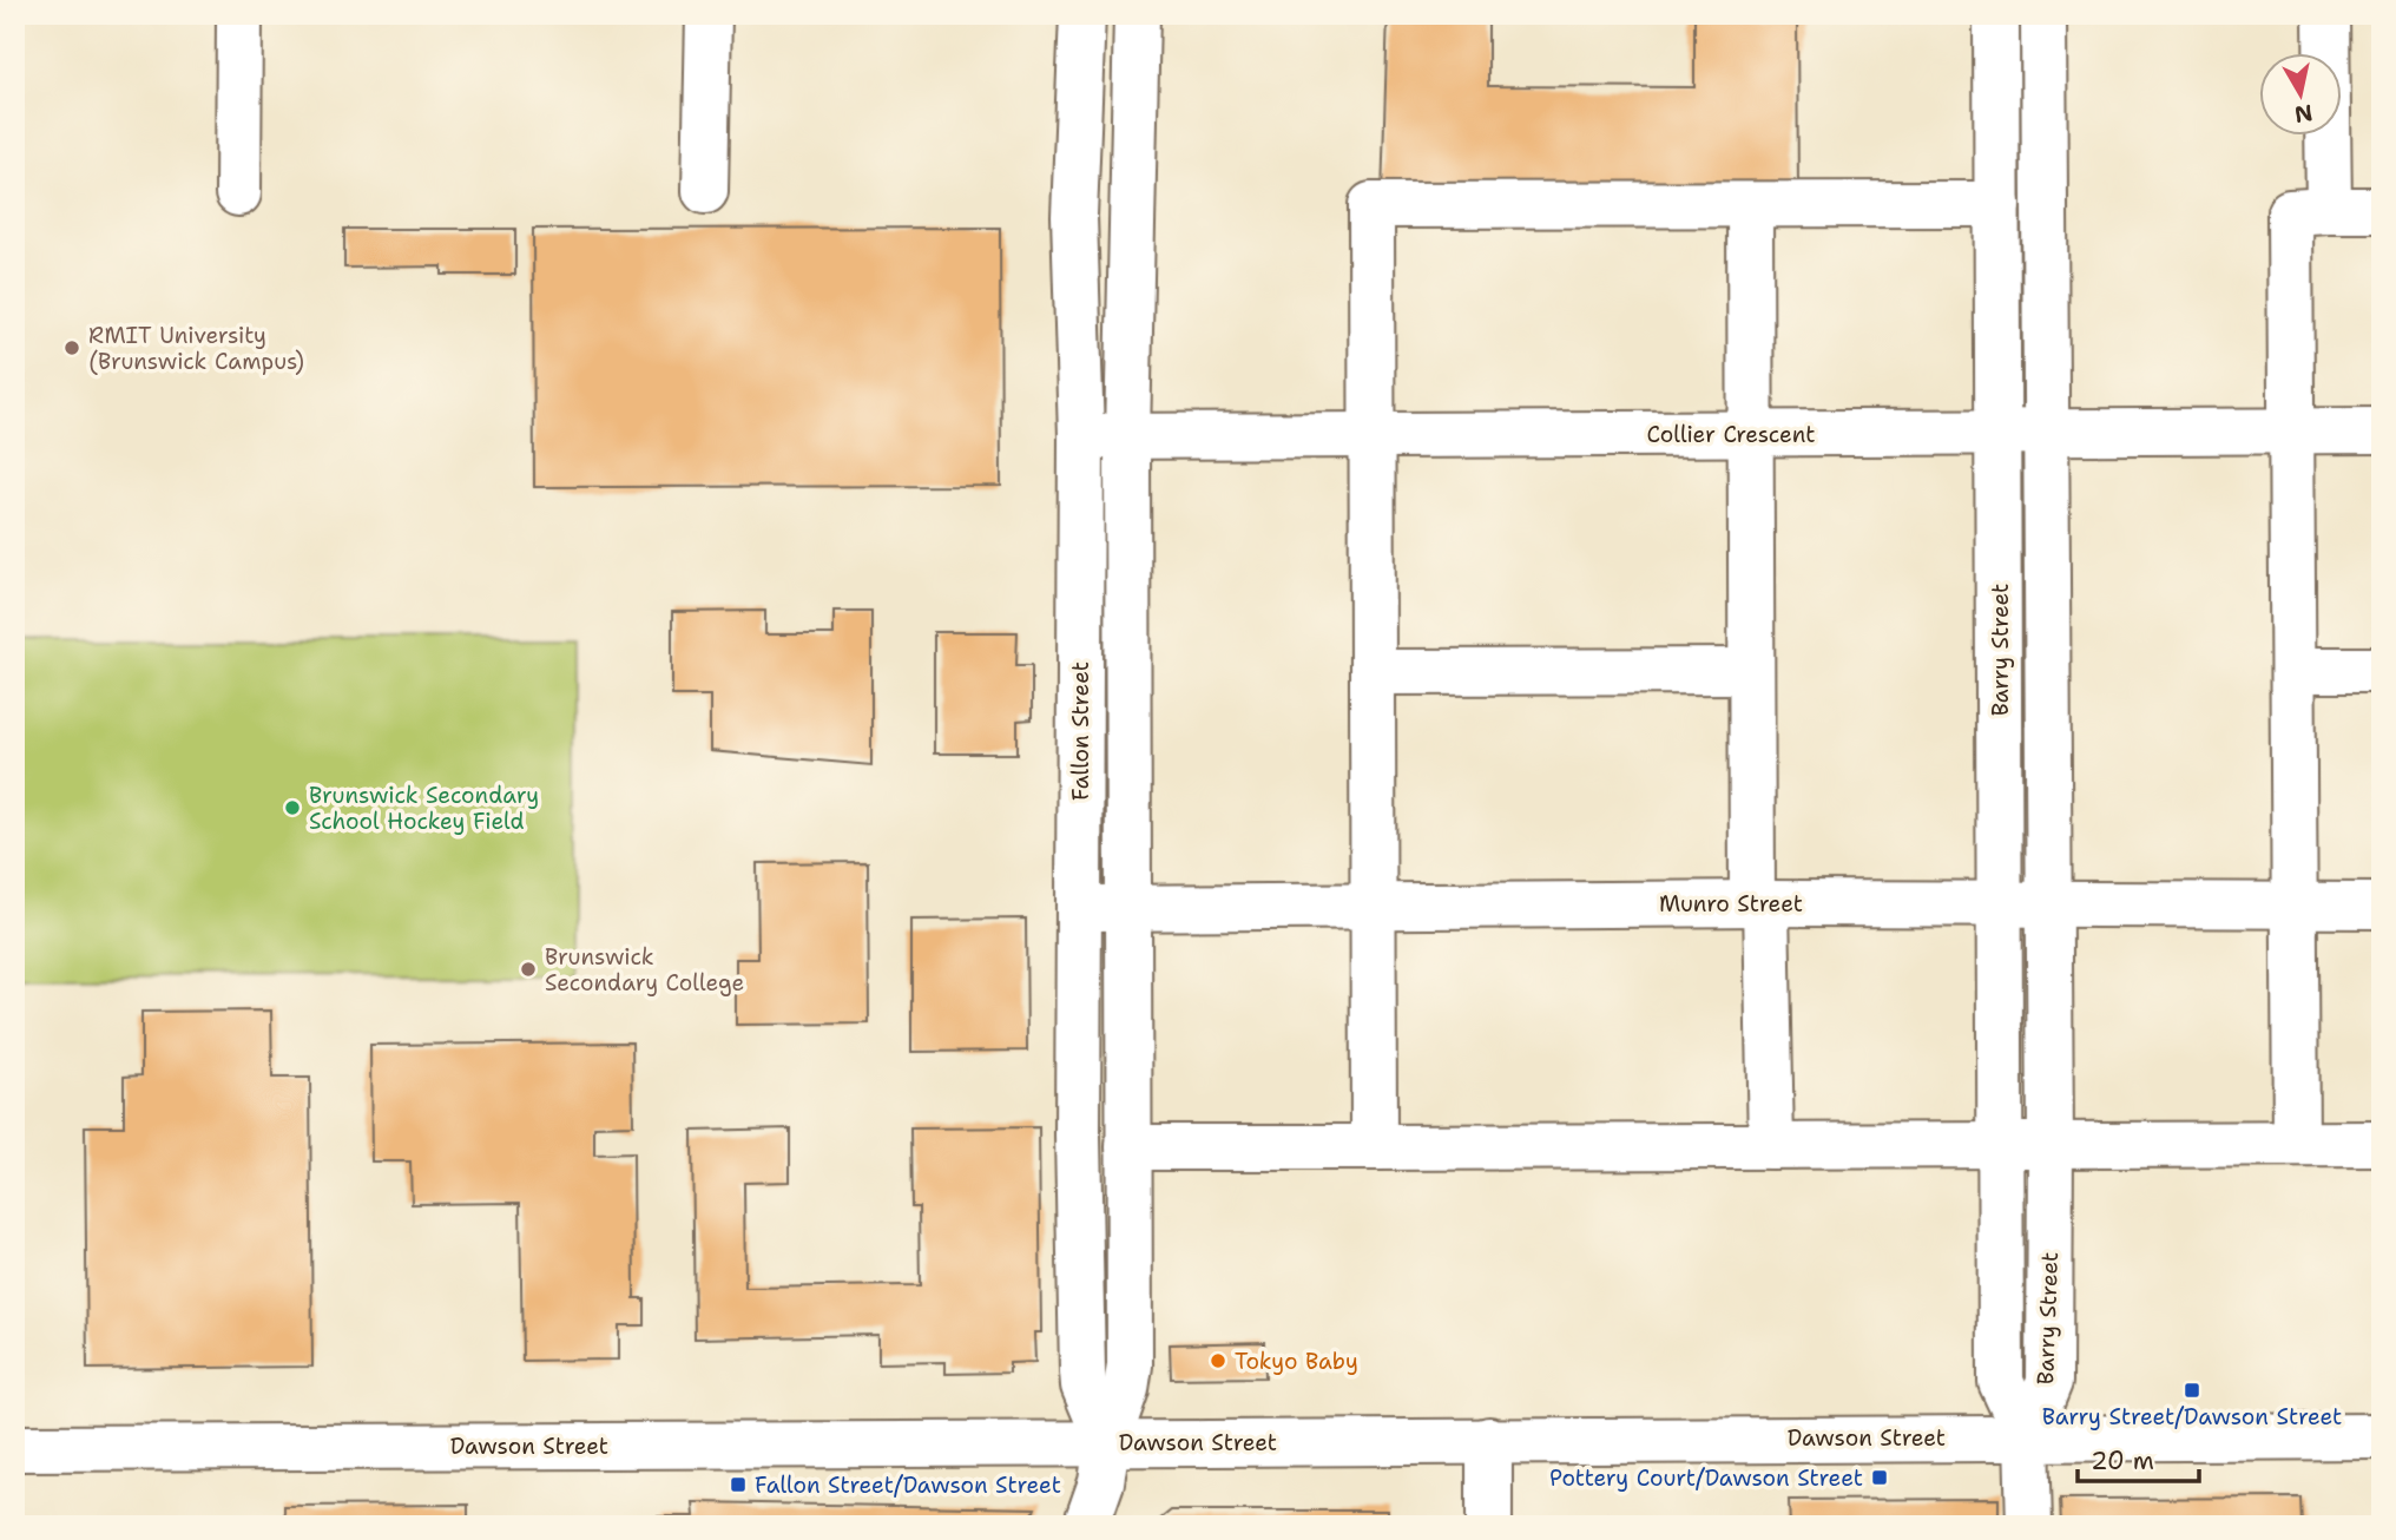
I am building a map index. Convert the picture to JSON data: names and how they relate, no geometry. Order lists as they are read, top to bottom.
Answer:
{
  "streets": {
    "street": [
      "Collier Crescent",
      "Barry Street",
      "Fallon Street",
      "Munro Street",
      "Dawson Street"
    ]
  },
  "crossings": [
    ["Collier Crescent", "Barry Street"],
    ["Collier Crescent", "Fallon Street"],
    ["Barry Street", "Munro Street"],
    ["Barry Street", "Dawson Street"],
    ["Fallon Street", "Munro Street"],
    ["Fallon Street", "Dawson Street"]
  ],
  "places": {
    "other": [
      "RMIT University (Brunswick Campus)",
      "Brunswick Secondary School Hockey Field",
      "Brunswick Secondary College",
      "Tokyo Baby"
    ],
    "transit": ["Barry Street/Dawson Street", "Pottery Court/Dawson Street", "Fallon Street/Dawson Street"]
  },
  "scale_bar": "20 m",
  "north": "bottom"
}
